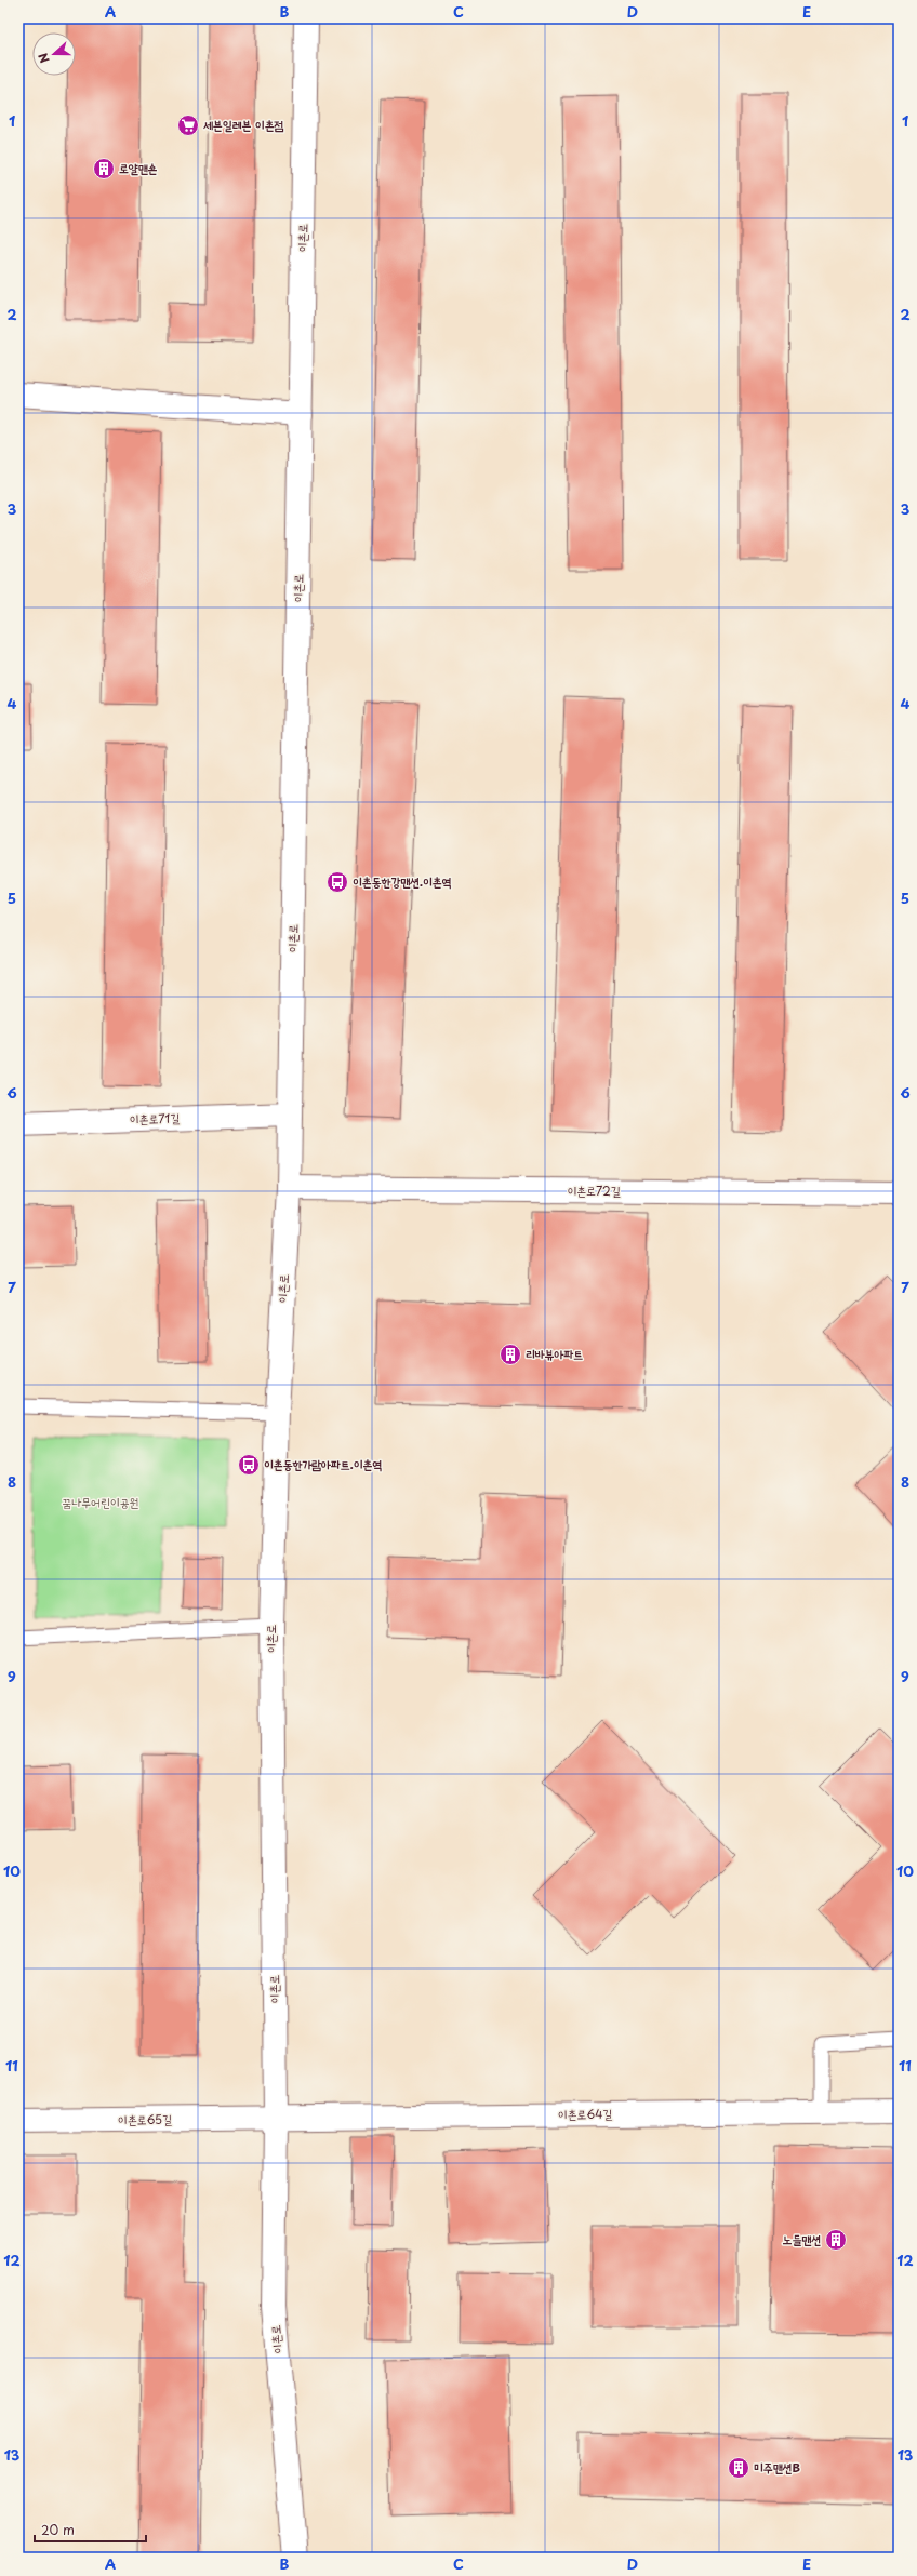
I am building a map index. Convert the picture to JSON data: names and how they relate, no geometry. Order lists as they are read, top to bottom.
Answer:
{
  "streets": {
    "street": [
      "이촌로",
      "이촌로71길",
      "이촌로72길",
      "이촌로64길",
      "이촌로65길"
    ]
  },
  "crossings": [
    ["이촌로", "이촌로71길"],
    ["이촌로", "이촌로72길"],
    ["이촌로", "이촌로64길"],
    ["이촌로", "이촌로65길"],
    ["이촌로64길", "이촌로65길"]
  ],
  "parks": ["꿈나무어린이공원"],
  "places": {
    "supermarket": ["세븐일레븐 이촌점"],
    "building": [
      "로얄맨숀",
      "리바뷰아파트",
      "노들맨션",
      "미주맨션B"
    ],
    "bus stop": ["이촌동한강맨션.이촌역", "이촌동한가람아파트.이촌역"]
  },
  "scale_bar": "20 m",
  "north": "left",
  "grid": {
    "columns": [
      "A",
      "B",
      "C",
      "D",
      "E"
    ],
    "rows": [
      "1",
      "2",
      "3",
      "4",
      "5",
      "6",
      "7",
      "8",
      "9",
      "10",
      "11",
      "12",
      "13"
    ]
  }
}
